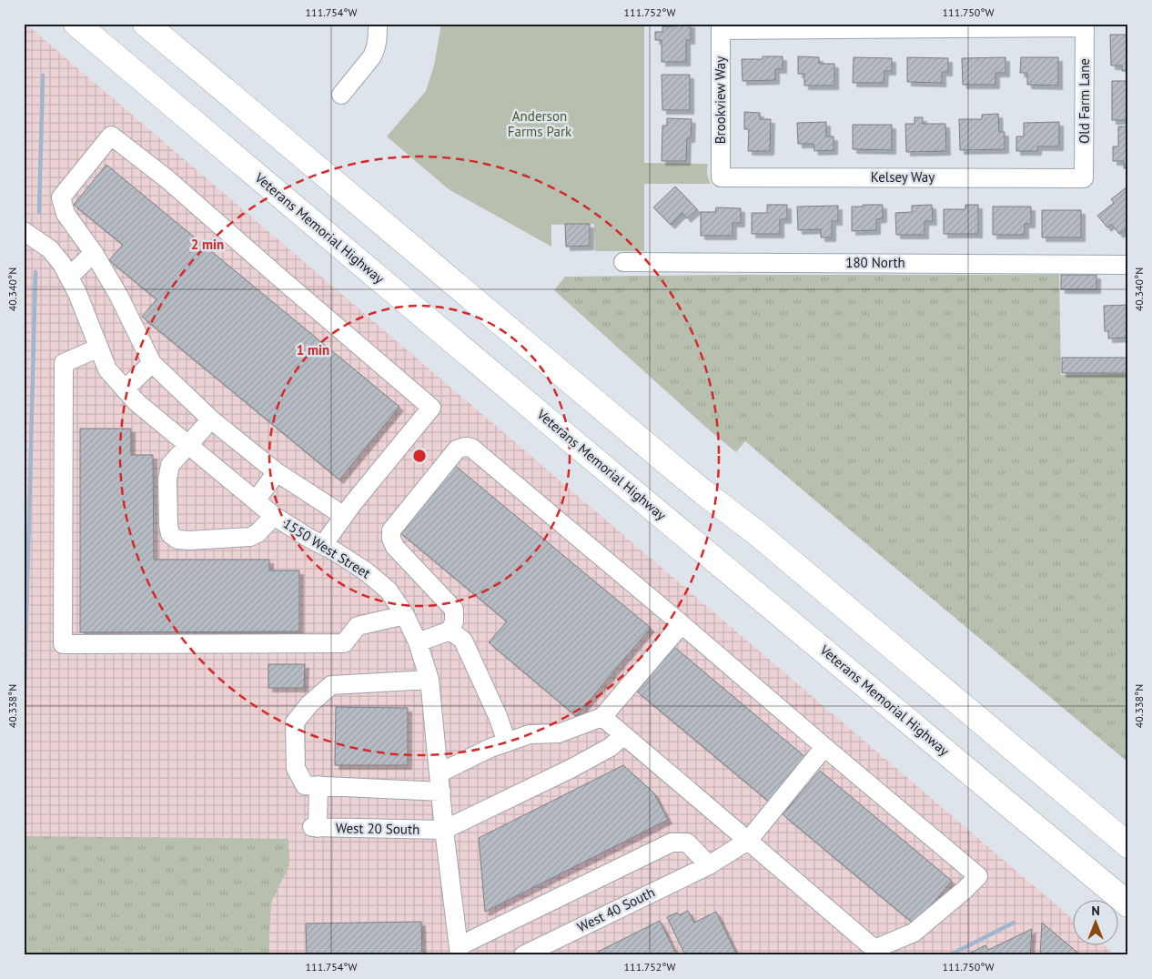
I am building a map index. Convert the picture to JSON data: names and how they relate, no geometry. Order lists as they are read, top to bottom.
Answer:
{
  "streets": {
    "highway": ["Veterans Memorial Highway"],
    "street": [
      "Brookview Way",
      "Old Farm Lane",
      "Kelsey Way",
      "180 North",
      "1550 West Street",
      "West 20 South",
      "West 40 South"
    ]
  },
  "crossings": [
    ["Brookview Way", "Kelsey Way"],
    ["Old Farm Lane", "Kelsey Way"],
    ["1550 West Street", "West 20 South"]
  ],
  "parks": ["Anderson Farms Park"],
  "north": "top",
  "coordinates": [
    "111.754°W",
    "111.752°W",
    "111.750°W",
    "40.340°N",
    "40.338°N"
  ],
  "rings": ["2 min", "1 min"]
}
